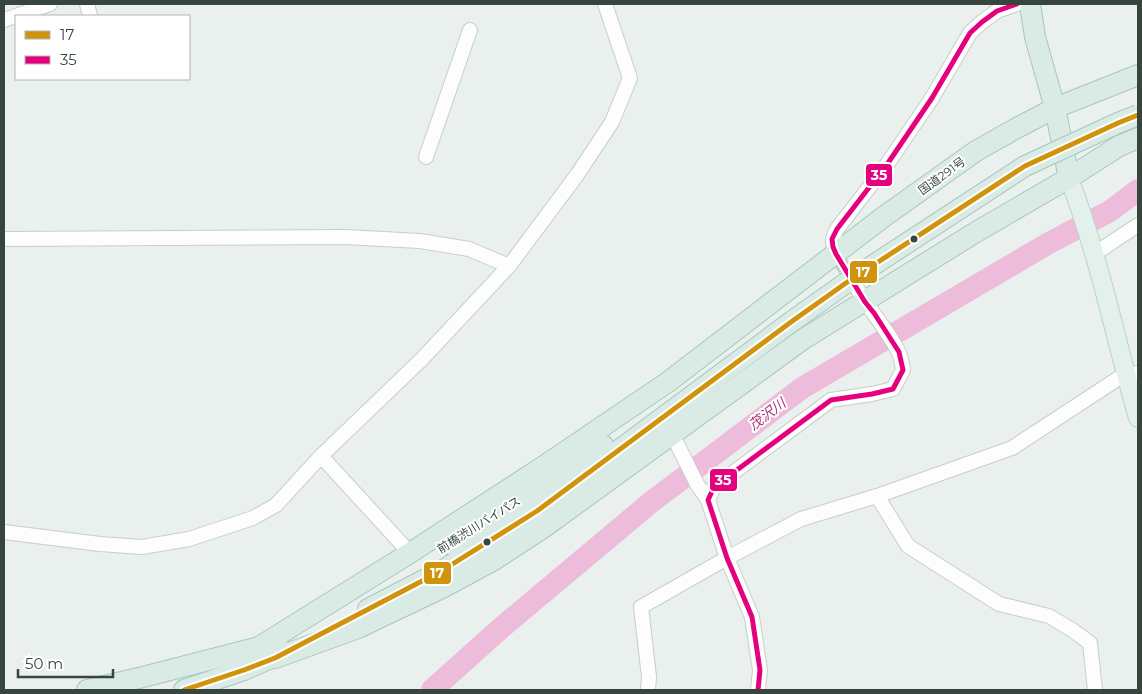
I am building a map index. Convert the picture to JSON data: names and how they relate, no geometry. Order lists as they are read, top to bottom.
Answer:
{
  "streets": {
    "highway": ["国道291号", "前橋渋川バイパス"]
  },
  "crossings": [
    ["国道291号", "前橋渋川バイパス"]
  ],
  "water": ["茂沢川"],
  "lines": ["transit line 35", "transit line 17"],
  "legend": ["17", "35"],
  "scale_bar": "50 m"
}
